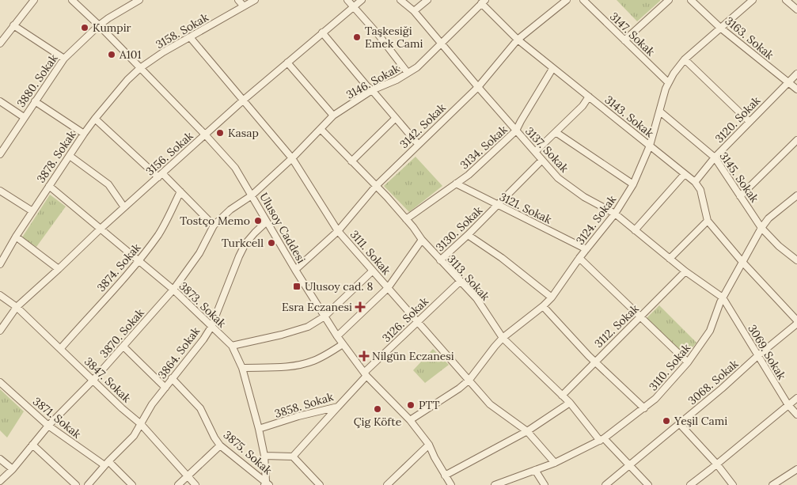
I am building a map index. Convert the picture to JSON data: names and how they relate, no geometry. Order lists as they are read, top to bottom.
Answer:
{
  "streets": {
    "street": [
      "3158. Sokak",
      "3147. Sokak",
      "3163. Sokak",
      "3880. Sokak",
      "3146. Sokak",
      "3143. Sokak",
      "3120. Sokak",
      "3142. Sokak",
      "3134. Sokak",
      "3137. Sokak",
      "3156. Sokak",
      "3878. Sokak",
      "3145. Sokak",
      "3121. Sokak",
      "3124. Sokak",
      "Ulusoy Caddesi",
      "3130. Sokak",
      "3111. Sokak",
      "3874. Sokak",
      "3113. Sokak",
      "3873. Sokak",
      "3126. Sokak",
      "3112. Sokak",
      "3870. Sokak",
      "3069. Sokak",
      "3864. Sokak",
      "3110. Sokak",
      "3847. Sokak",
      "3068. Sokak",
      "3858. Sokak",
      "3871. Sokak",
      "3875. Sokak"
    ]
  },
  "crossings": [
    ["3158. Sokak", "3878. Sokak"],
    ["3158. Sokak", "Ulusoy Caddesi"],
    ["3158. Sokak", "3111. Sokak"],
    ["3147. Sokak", "3124. Sokak"],
    ["3163. Sokak", "3120. Sokak"],
    ["3163. Sokak", "3124. Sokak"],
    ["3880. Sokak", "Ulusoy Caddesi"],
    ["3146. Sokak", "3143. Sokak"],
    ["3146. Sokak", "3137. Sokak"],
    ["3146. Sokak", "Ulusoy Caddesi"],
    ["3146. Sokak", "3111. Sokak"],
    ["3146. Sokak", "3113. Sokak"],
    ["3146. Sokak", "3870. Sokak"],
    ["3143. Sokak", "3120. Sokak"],
    ["3143. Sokak", "3142. Sokak"],
    ["3143. Sokak", "3134. Sokak"],
    ["3143. Sokak", "3124. Sokak"],
    ["3143. Sokak", "3110. Sokak"],
    ["3120. Sokak", "3145. Sokak"],
    ["3142. Sokak", "3137. Sokak"],
    ["3142. Sokak", "Ulusoy Caddesi"],
    ["3142. Sokak", "3111. Sokak"],
    ["3142. Sokak", "3113. Sokak"],
    ["3134. Sokak", "3137. Sokak"],
    ["3134. Sokak", "3121. Sokak"],
    ["3134. Sokak", "3113. Sokak"],
    ["3137. Sokak", "3124. Sokak"],
    ["3137. Sokak", "3130. Sokak"],
    ["3137. Sokak", "3112. Sokak"],
    ["3137. Sokak", "3069. Sokak"],
    ["3137. Sokak", "3110. Sokak"],
    ["3156. Sokak", "Ulusoy Caddesi"],
    ["3156. Sokak", "3111. Sokak"],
    ["3156. Sokak", "3873. Sokak"],
    ["3156. Sokak", "3847. Sokak"],
    ["3878. Sokak", "Ulusoy Caddesi"],
    ["3878. Sokak", "3873. Sokak"],
    ["3145. Sokak", "3124. Sokak"],
    ["3145. Sokak", "3110. Sokak"],
    ["3121. Sokak", "3124. Sokak"],
    ["3121. Sokak", "3130. Sokak"],
    ["3124. Sokak", "Ulusoy Caddesi"],
    ["3124. Sokak", "3111. Sokak"],
    ["3124. Sokak", "3113. Sokak"],
    ["Ulusoy Caddesi", "3126. Sokak"],
    ["Ulusoy Caddesi", "3870. Sokak"],
    ["Ulusoy Caddesi", "3864. Sokak"],
    ["Ulusoy Caddesi", "3858. Sokak"],
    ["3130. Sokak", "3113. Sokak"],
    ["3111. Sokak", "3126. Sokak"],
    ["3111. Sokak", "3110. Sokak"],
    ["3874. Sokak", "3873. Sokak"],
    ["3874. Sokak", "3847. Sokak"],
    ["3113. Sokak", "3126. Sokak"],
    ["3113. Sokak", "3112. Sokak"],
    ["3113. Sokak", "3110. Sokak"],
    ["3113. Sokak", "3068. Sokak"],
    ["3873. Sokak", "3870. Sokak"],
    ["3873. Sokak", "3864. Sokak"],
    ["3873. Sokak", "3858. Sokak"],
    ["3873. Sokak", "3875. Sokak"],
    ["3126. Sokak", "3858. Sokak"],
    ["3870. Sokak", "3847. Sokak"],
    ["3870. Sokak", "3871. Sokak"],
    ["3069. Sokak", "3110. Sokak"],
    ["3069. Sokak", "3068. Sokak"],
    ["3864. Sokak", "3847. Sokak"],
    ["3864. Sokak", "3871. Sokak"],
    ["3864. Sokak", "3875. Sokak"]
  ],
  "places": {
    "other": [
      "Kumpir",
      "Taşkesiği Emek Cami",
      "A101",
      "Kasap",
      "Tostço Memo",
      "Turkcell",
      "PTT",
      "Çig Köfte",
      "Yeşil Cami"
    ],
    "transit": ["Ulusoy cad. 8"],
    "health": ["Esra Eczanesi", "Nilgün Eczanesi"]
  }
}
